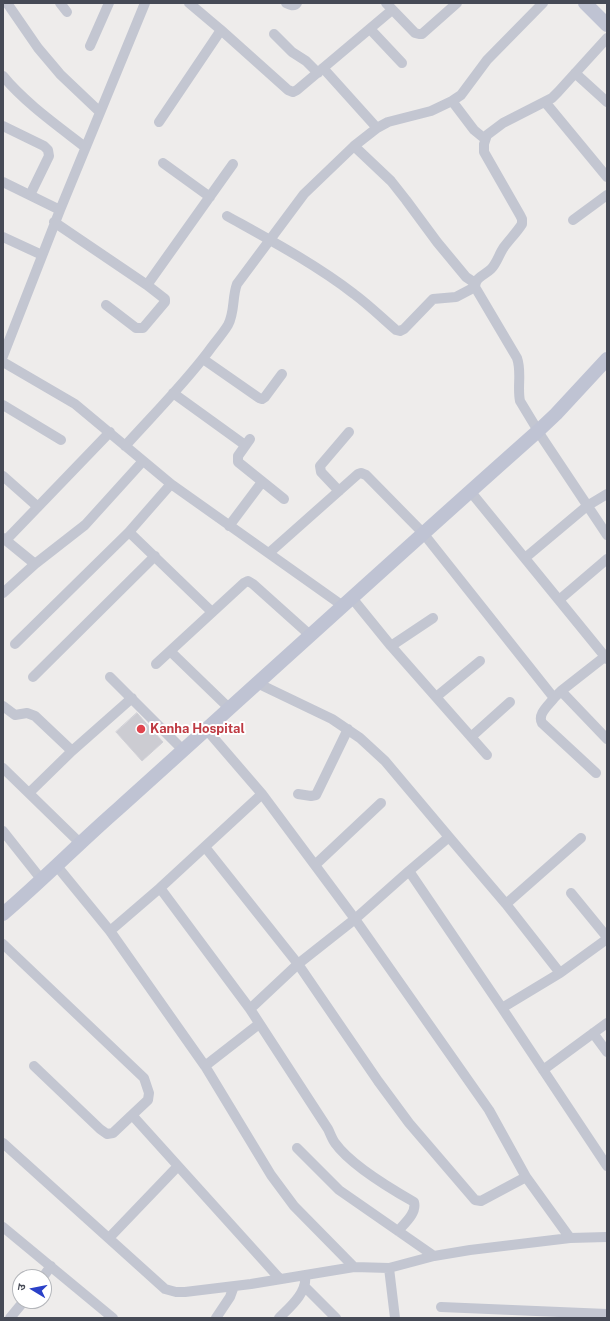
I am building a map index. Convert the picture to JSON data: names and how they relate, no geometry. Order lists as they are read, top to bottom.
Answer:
{
  "places": ["Kanha Hospital"],
  "north": "left"
}
